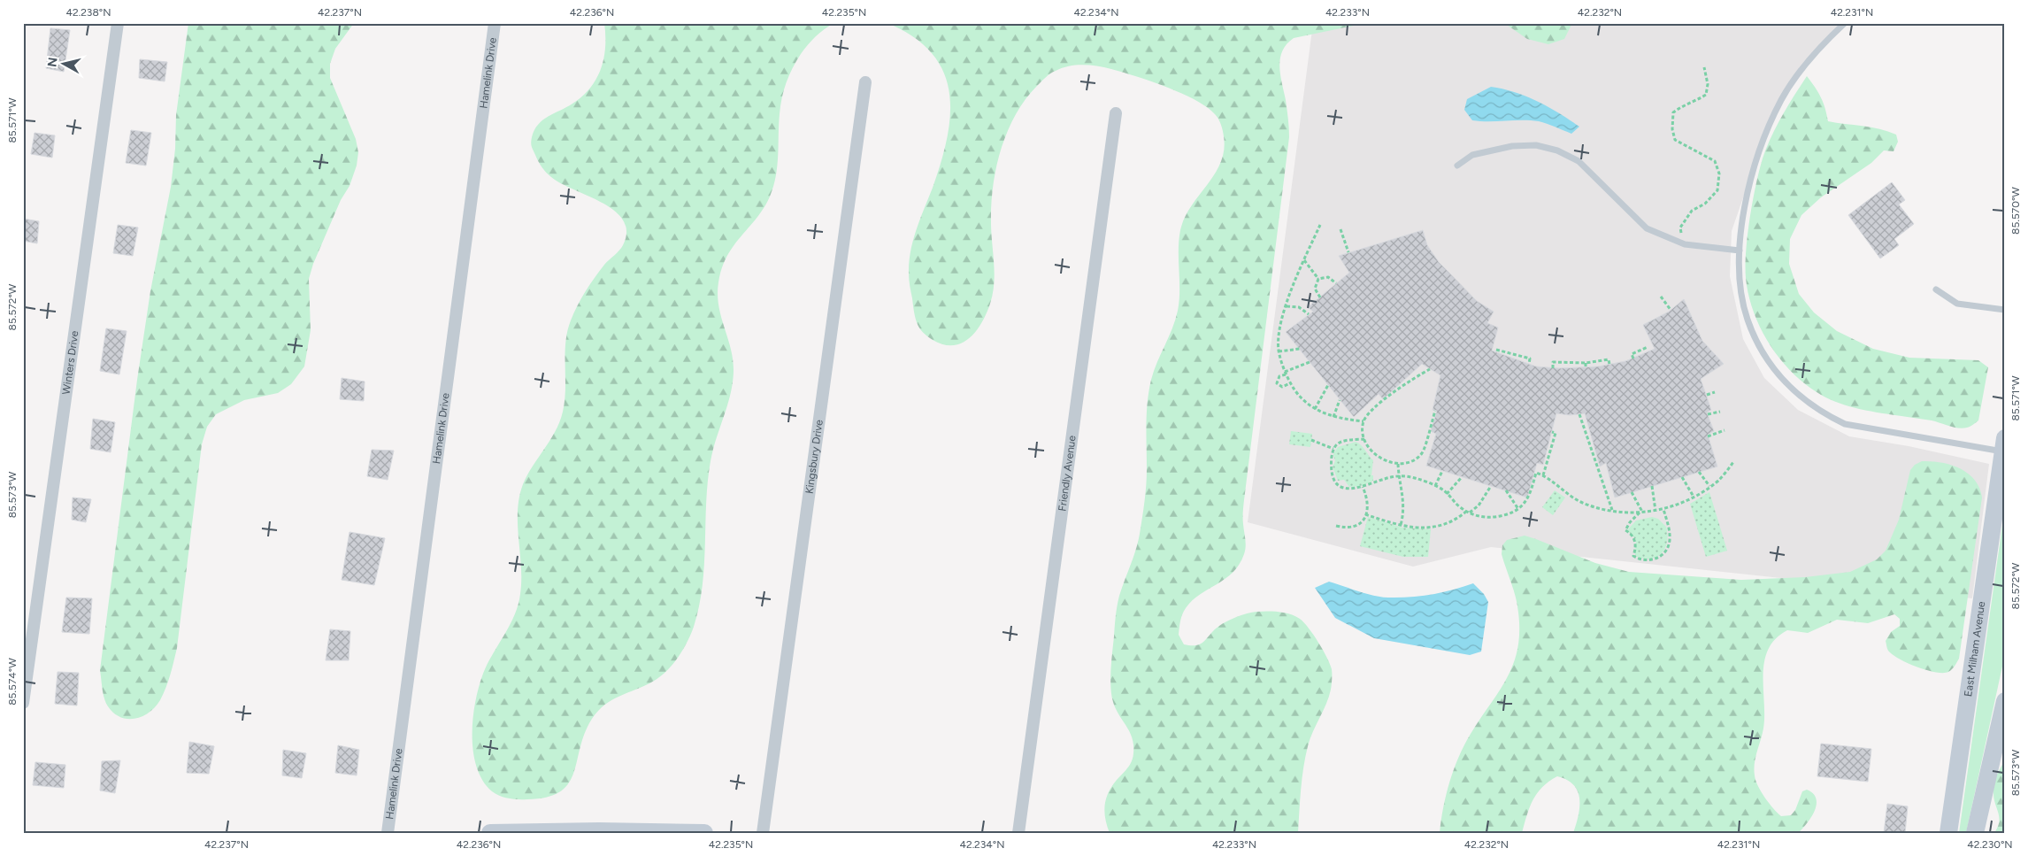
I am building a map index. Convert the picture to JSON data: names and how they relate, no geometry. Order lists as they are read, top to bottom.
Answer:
{
  "streets": {
    "street": [
      "Hamelink Drive",
      "Winters Drive",
      "Kingsbury Drive",
      "Friendly Avenue",
      "East Milham Avenue"
    ]
  },
  "north": "left",
  "coordinates": [
    "42.238°N",
    "42.237°N",
    "42.236°N",
    "42.235°N",
    "42.234°N",
    "42.233°N",
    "42.232°N",
    "42.231°N",
    "85.571°W",
    "85.570°W",
    "85.572°W",
    "85.573°W",
    "85.574°W",
    "42.230°N"
  ]
}
